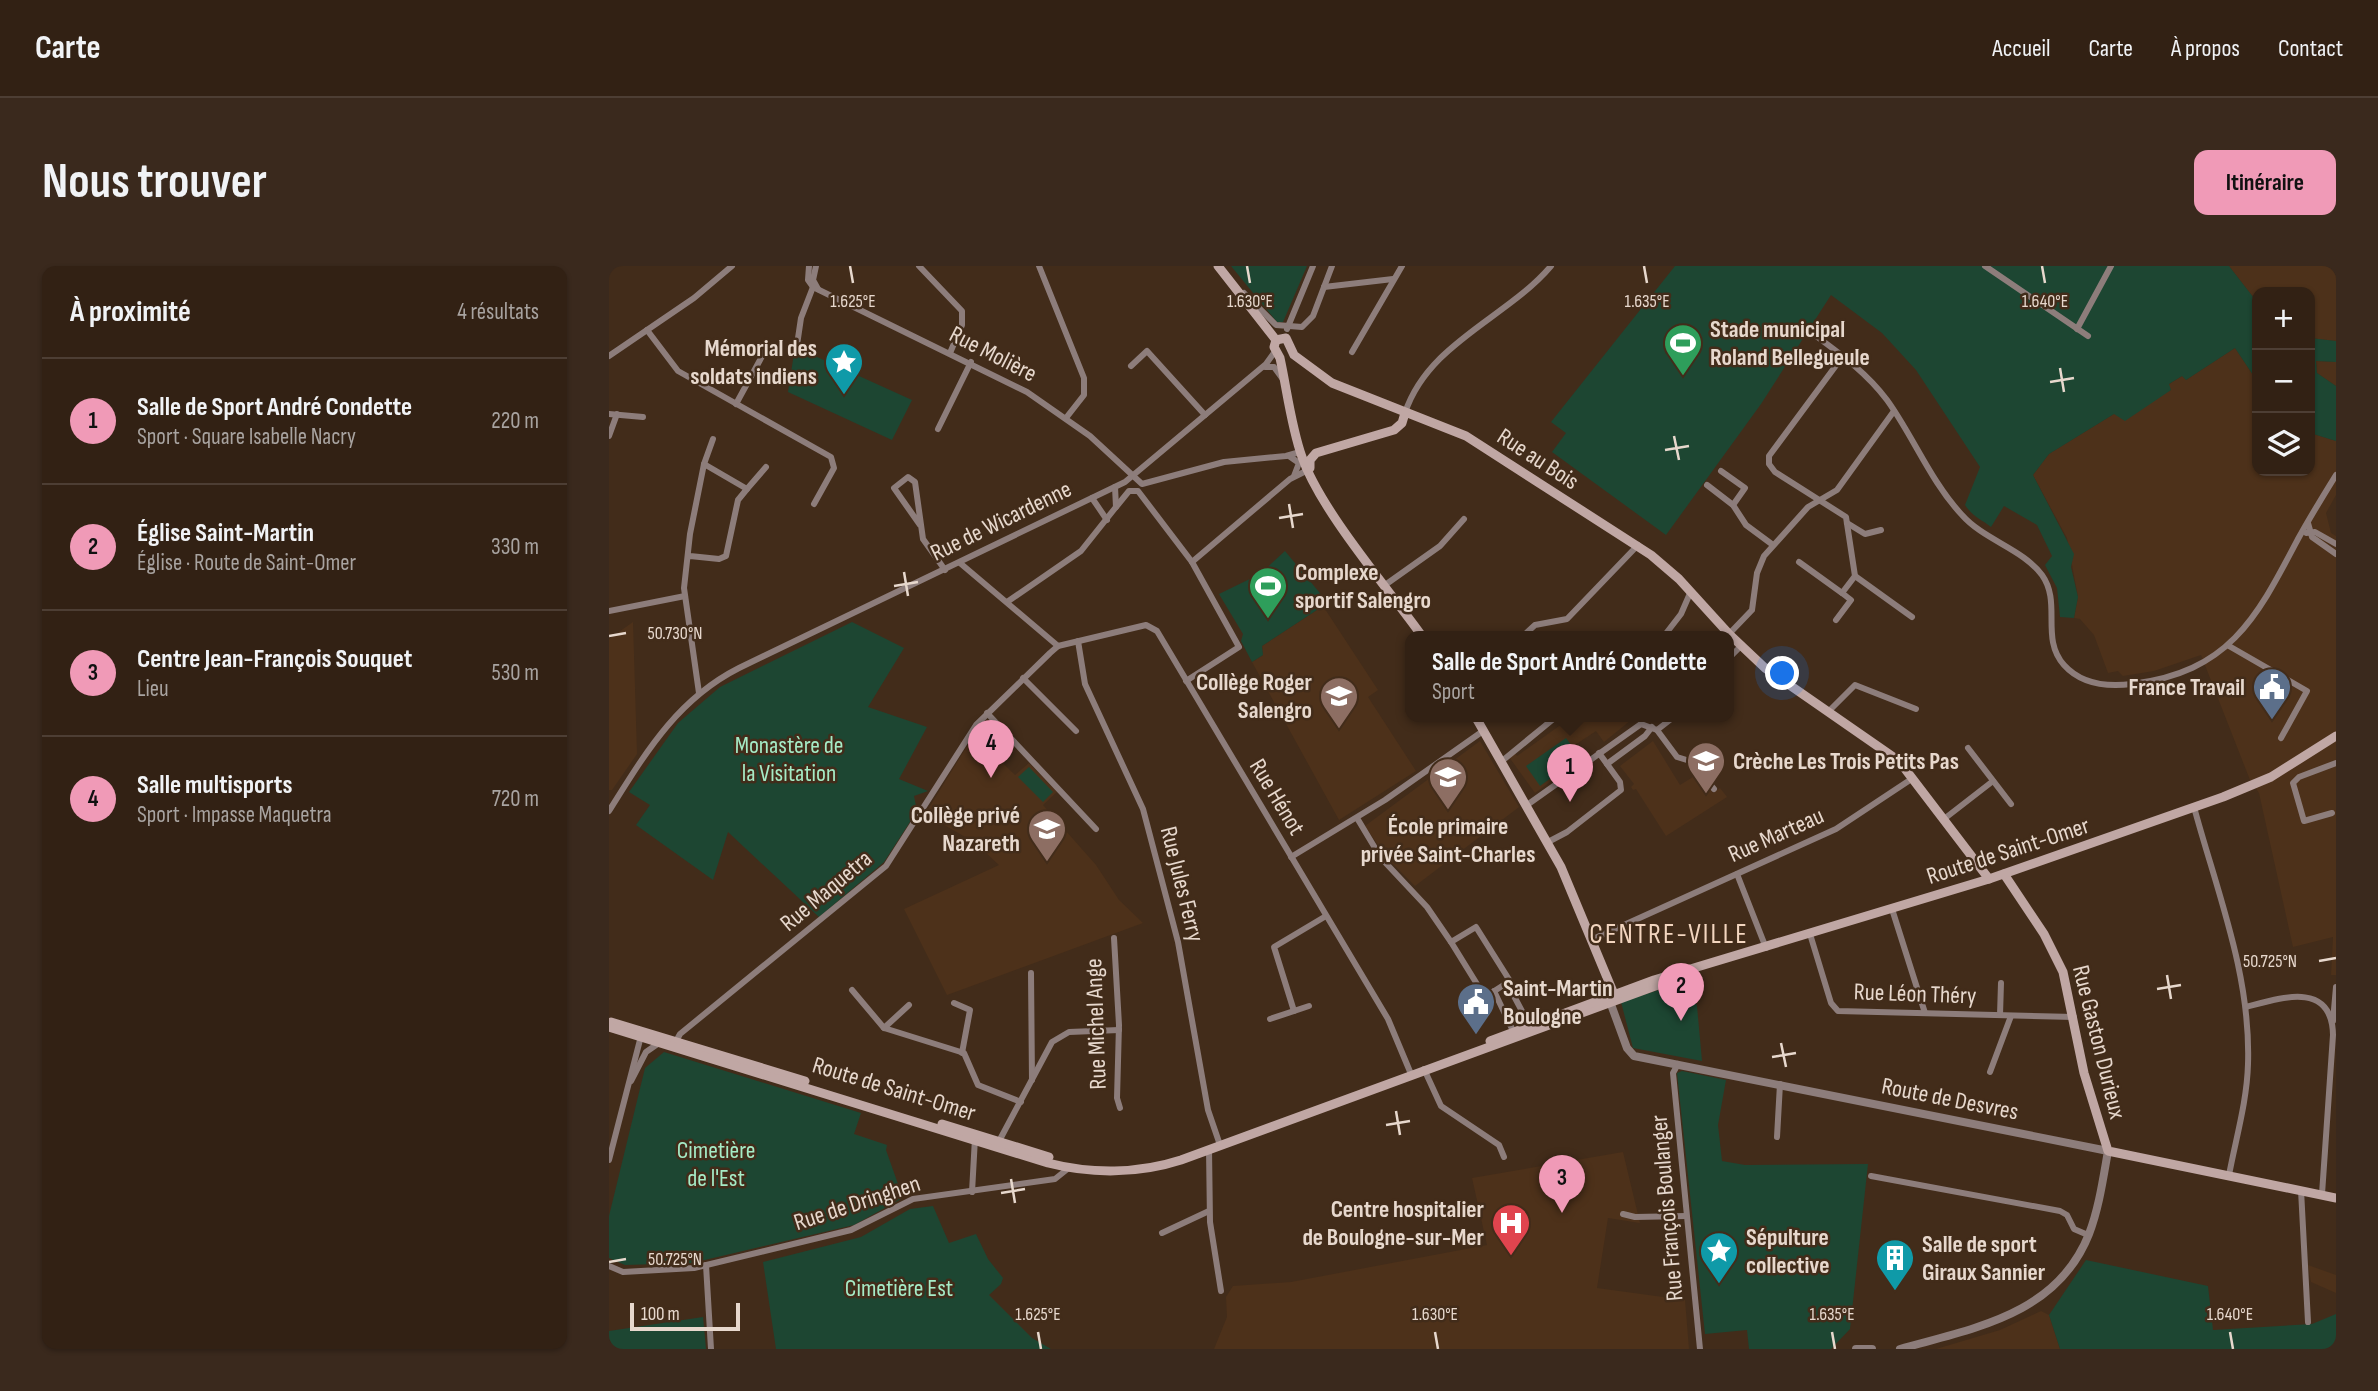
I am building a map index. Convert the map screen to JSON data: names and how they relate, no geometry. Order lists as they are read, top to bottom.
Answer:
{
  "streets": {
    "main road": [
      "Rue au Bois",
      "Route de Saint-Omer",
      "Rue Gaston Durieux",
      "Route de Desvres"
    ],
    "street": [
      "Rue Molière",
      "Rue de Wicardenne",
      "Rue Hénot",
      "Rue Marteau",
      "Rue Jules Ferry",
      "Rue Maquetra",
      "Rue Léon Théry",
      "Rue Michel Ange",
      "Rue de Dringhen",
      "Rue François Boulanger"
    ]
  },
  "crossings": [
    ["Rue Molière", "Rue de Wicardenne"],
    ["Rue au Bois", "Rue de Wicardenne"],
    ["Rue au Bois", "Rue Marteau"],
    ["Rue au Bois", "Route de Saint-Omer"],
    ["Rue Hénot", "Route de Saint-Omer"],
    ["Rue Hénot", "Rue Jules Ferry"],
    ["Rue Hénot", "Rue Maquetra"],
    ["Route de Saint-Omer", "Rue Jules Ferry"],
    ["Route de Saint-Omer", "Rue Maquetra"],
    ["Route de Saint-Omer", "Rue Léon Théry"],
    ["Route de Saint-Omer", "Rue Gaston Durieux"],
    ["Route de Saint-Omer", "Route de Desvres"],
    ["Route de Saint-Omer", "Rue de Dringhen"],
    ["Rue Léon Théry", "Rue Gaston Durieux"],
    ["Rue Gaston Durieux", "Route de Desvres"],
    ["Route de Desvres", "Rue François Boulanger"]
  ],
  "districts": ["CENTRE-VILLE"],
  "parks": ["Monastère de la Visitation", "Cimetière de l'Est", "Cimetière Est"],
  "places": {
    "sports": ["Stade municipal Roland Bellegueule", "Complexe sportif Salengro"],
    "place": ["Mémorial des soldats indiens", "Sépulture collective"],
    "public building": ["France Travail", "Saint-Martin Boulogne"],
    "school or university": [
      "Collège Roger Salengro",
      "Crèche Les Trois Petits Pas",
      "École primaire privée Saint-Charles",
      "Collège privé Nazareth"
    ],
    "hospital": ["Centre hospitalier de Boulogne-sur-Mer"],
    "building": ["Salle de sport Giraux Sannier"]
  },
  "scale_bar": "100 m",
  "page": {
    "header": "Carte",
    "nav": [
      "Accueil",
      "Carte",
      "À propos",
      "Contact"
    ],
    "buttons": "Itinéraire",
    "title": "Nous trouver",
    "heading": ["À proximité", "4 résultats"],
    "map_buttons": ["+", "−"],
    "list": [
      {
        "mark": "1",
        "name": "Salle de Sport André Condette",
        "note": "Sport · Square Isabelle Nacry",
        "value": "220 m"
      },
      {
        "mark": "2",
        "name": "Église Saint-Martin",
        "note": "Église · Route de Saint-Omer",
        "value": "330 m"
      },
      {
        "mark": "3",
        "name": "Centre Jean-François Souquet",
        "note": "Lieu",
        "value": "530 m"
      },
      {
        "mark": "4",
        "name": "Salle multisports",
        "note": "Sport · Impasse Maquetra",
        "value": "720 m"
      }
    ],
    "popup": ["Salle de Sport André Condette", "Sport"],
    "pins": [
      "4",
      "1",
      "2",
      "3"
    ],
    "scale": "100 m"
  },
  "coordinates": [
    "1.625°E",
    "1.630°E",
    "1.635°E",
    "1.640°E",
    "50.730°N",
    "50.725°N"
  ]
}
